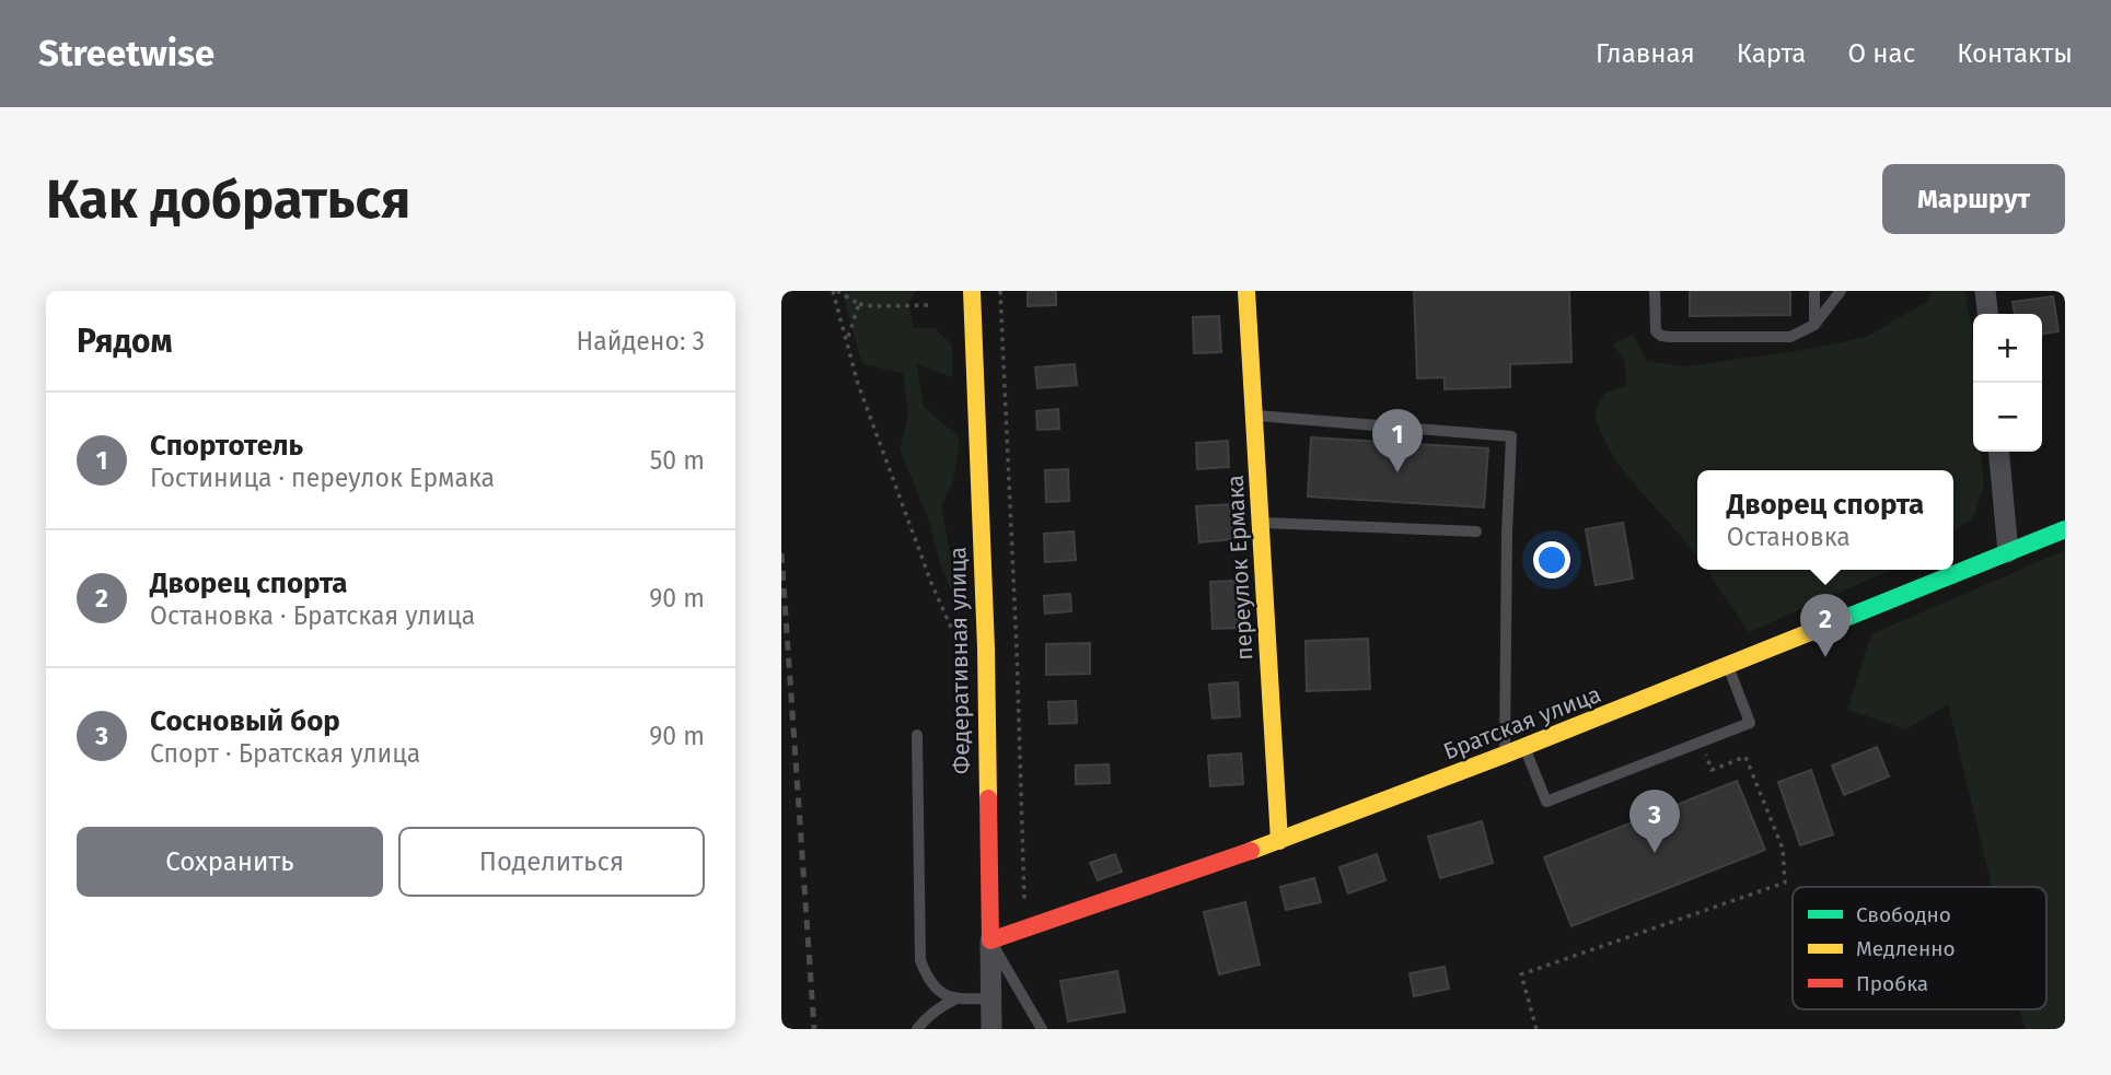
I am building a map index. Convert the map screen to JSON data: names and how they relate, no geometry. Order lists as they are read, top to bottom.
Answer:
{
  "streets": {
    "street": ["переулок Ермака", "Федеративная улица", "Братская улица"]
  },
  "crossings": [
    ["переулок Ермака", "Братская улица"],
    ["Федеративная улица", "Братская улица"]
  ],
  "legend": ["Свободно", "Медленно", "Пробка"],
  "page": {
    "header": "Streetwise",
    "nav": [
      "Главная",
      "Карта",
      "О нас",
      "Контакты"
    ],
    "buttons": [
      "Маршрут",
      ["Сохранить", "Поделиться"]
    ],
    "title": "Как добраться",
    "heading": ["Рядом", "Найдено: 3"],
    "map_buttons": ["+", "−"],
    "list": [
      {
        "mark": "1",
        "name": "Спортотель",
        "note": "Гостиница · переулок Ермака",
        "value": "50 m"
      },
      {
        "mark": "2",
        "name": "Дворец спорта",
        "note": "Остановка · Братская улица",
        "value": "90 m"
      },
      {
        "mark": "3",
        "name": "Сосновый бор",
        "note": "Спорт · Братская улица",
        "value": "90 m"
      }
    ],
    "pins": ["1", "2", "3"],
    "popup": ["Дворец спорта", "Остановка"]
  }
}
